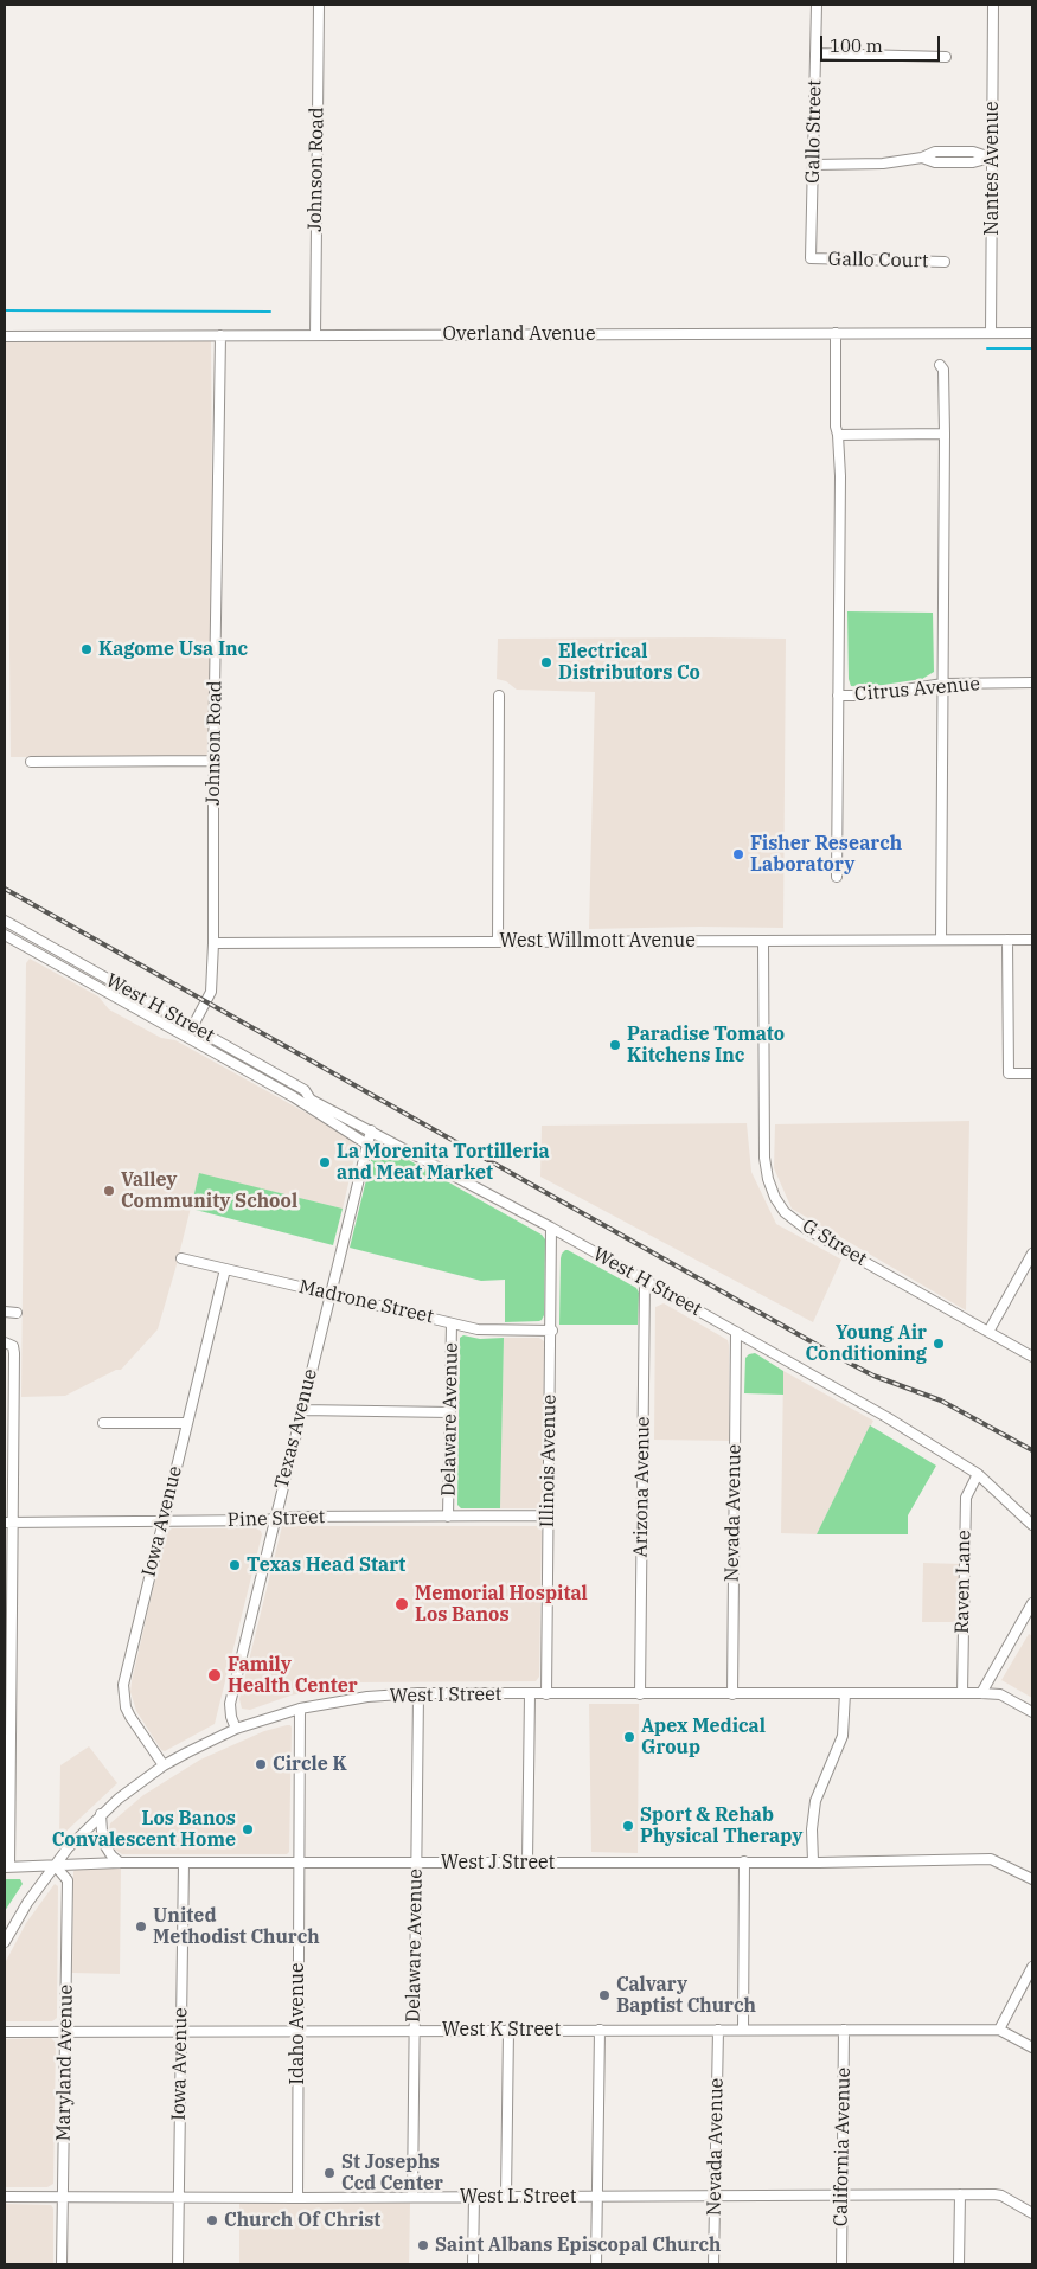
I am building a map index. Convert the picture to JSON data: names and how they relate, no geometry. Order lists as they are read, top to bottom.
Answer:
{
  "streets": {
    "street": [
      "Gallo Street",
      "Nantes Avenue",
      "Johnson Road",
      "Gallo Court",
      "Overland Avenue",
      "Citrus Avenue",
      "West Willmott Avenue",
      "West H Street",
      "G Street",
      "Madrone Street",
      "Delaware Avenue",
      "Texas Avenue",
      "Illinois Avenue",
      "Arizona Avenue",
      "Nevada Avenue",
      "Pine Street",
      "Iowa Avenue",
      "Raven Lane",
      "West I Street",
      "West J Street",
      "Idaho Avenue",
      "West K Street",
      "Maryland Avenue",
      "California Avenue",
      "West L Street"
    ]
  },
  "crossings": [
    ["Gallo Street", "Gallo Court"],
    ["Nantes Avenue", "Overland Avenue"],
    ["Johnson Road", "Overland Avenue"],
    ["Johnson Road", "West Willmott Avenue"],
    ["Johnson Road", "West H Street"],
    ["West Willmott Avenue", "G Street"],
    ["West H Street", "Texas Avenue"],
    ["West H Street", "Illinois Avenue"],
    ["West H Street", "Arizona Avenue"],
    ["West H Street", "Nevada Avenue"],
    ["West H Street", "Raven Lane"],
    ["Madrone Street", "Delaware Avenue"],
    ["Madrone Street", "Texas Avenue"],
    ["Madrone Street", "Illinois Avenue"],
    ["Madrone Street", "Iowa Avenue"],
    ["Delaware Avenue", "Pine Street"],
    ["Delaware Avenue", "West I Street"],
    ["Delaware Avenue", "West J Street"],
    ["Delaware Avenue", "West K Street"],
    ["Delaware Avenue", "West L Street"],
    ["Texas Avenue", "Pine Street"],
    ["Texas Avenue", "West I Street"],
    ["Illinois Avenue", "Pine Street"],
    ["Illinois Avenue", "West I Street"],
    ["Arizona Avenue", "West I Street"],
    ["Nevada Avenue", "West I Street"],
    ["Nevada Avenue", "West K Street"],
    ["Nevada Avenue", "West L Street"],
    ["Pine Street", "Iowa Avenue"],
    ["Iowa Avenue", "West I Street"],
    ["Iowa Avenue", "West J Street"],
    ["Iowa Avenue", "West K Street"],
    ["Iowa Avenue", "West L Street"],
    ["Raven Lane", "West I Street"],
    ["West I Street", "West J Street"],
    ["West I Street", "Idaho Avenue"],
    ["West I Street", "Maryland Avenue"],
    ["West J Street", "Idaho Avenue"],
    ["West J Street", "Maryland Avenue"],
    ["Idaho Avenue", "West K Street"],
    ["Idaho Avenue", "West L Street"],
    ["West K Street", "Maryland Avenue"],
    ["West K Street", "California Avenue"],
    ["Maryland Avenue", "West L Street"],
    ["California Avenue", "West L Street"]
  ],
  "places": [
    "Kagome Usa Inc",
    "Electrical Distributors Co",
    "Fisher Research Laboratory",
    "Paradise Tomato Kitchens Inc",
    "La Morenita Tortilleria and Meat Market",
    "Valley Community School",
    "Young Air Conditioning",
    "Texas Head Start",
    "Memorial Hospital Los Banos",
    "Family Health Center",
    "Apex Medical Group",
    "Circle K",
    "Sport & Rehab Physical Therapy",
    "Los Banos Convalescent Home",
    "United Methodist Church",
    "Calvary Baptist Church",
    "St Josephs Ccd Center",
    "Church Of Christ",
    "Saint Albans Episcopal Church"
  ],
  "scale_bar": "100 m"
}
